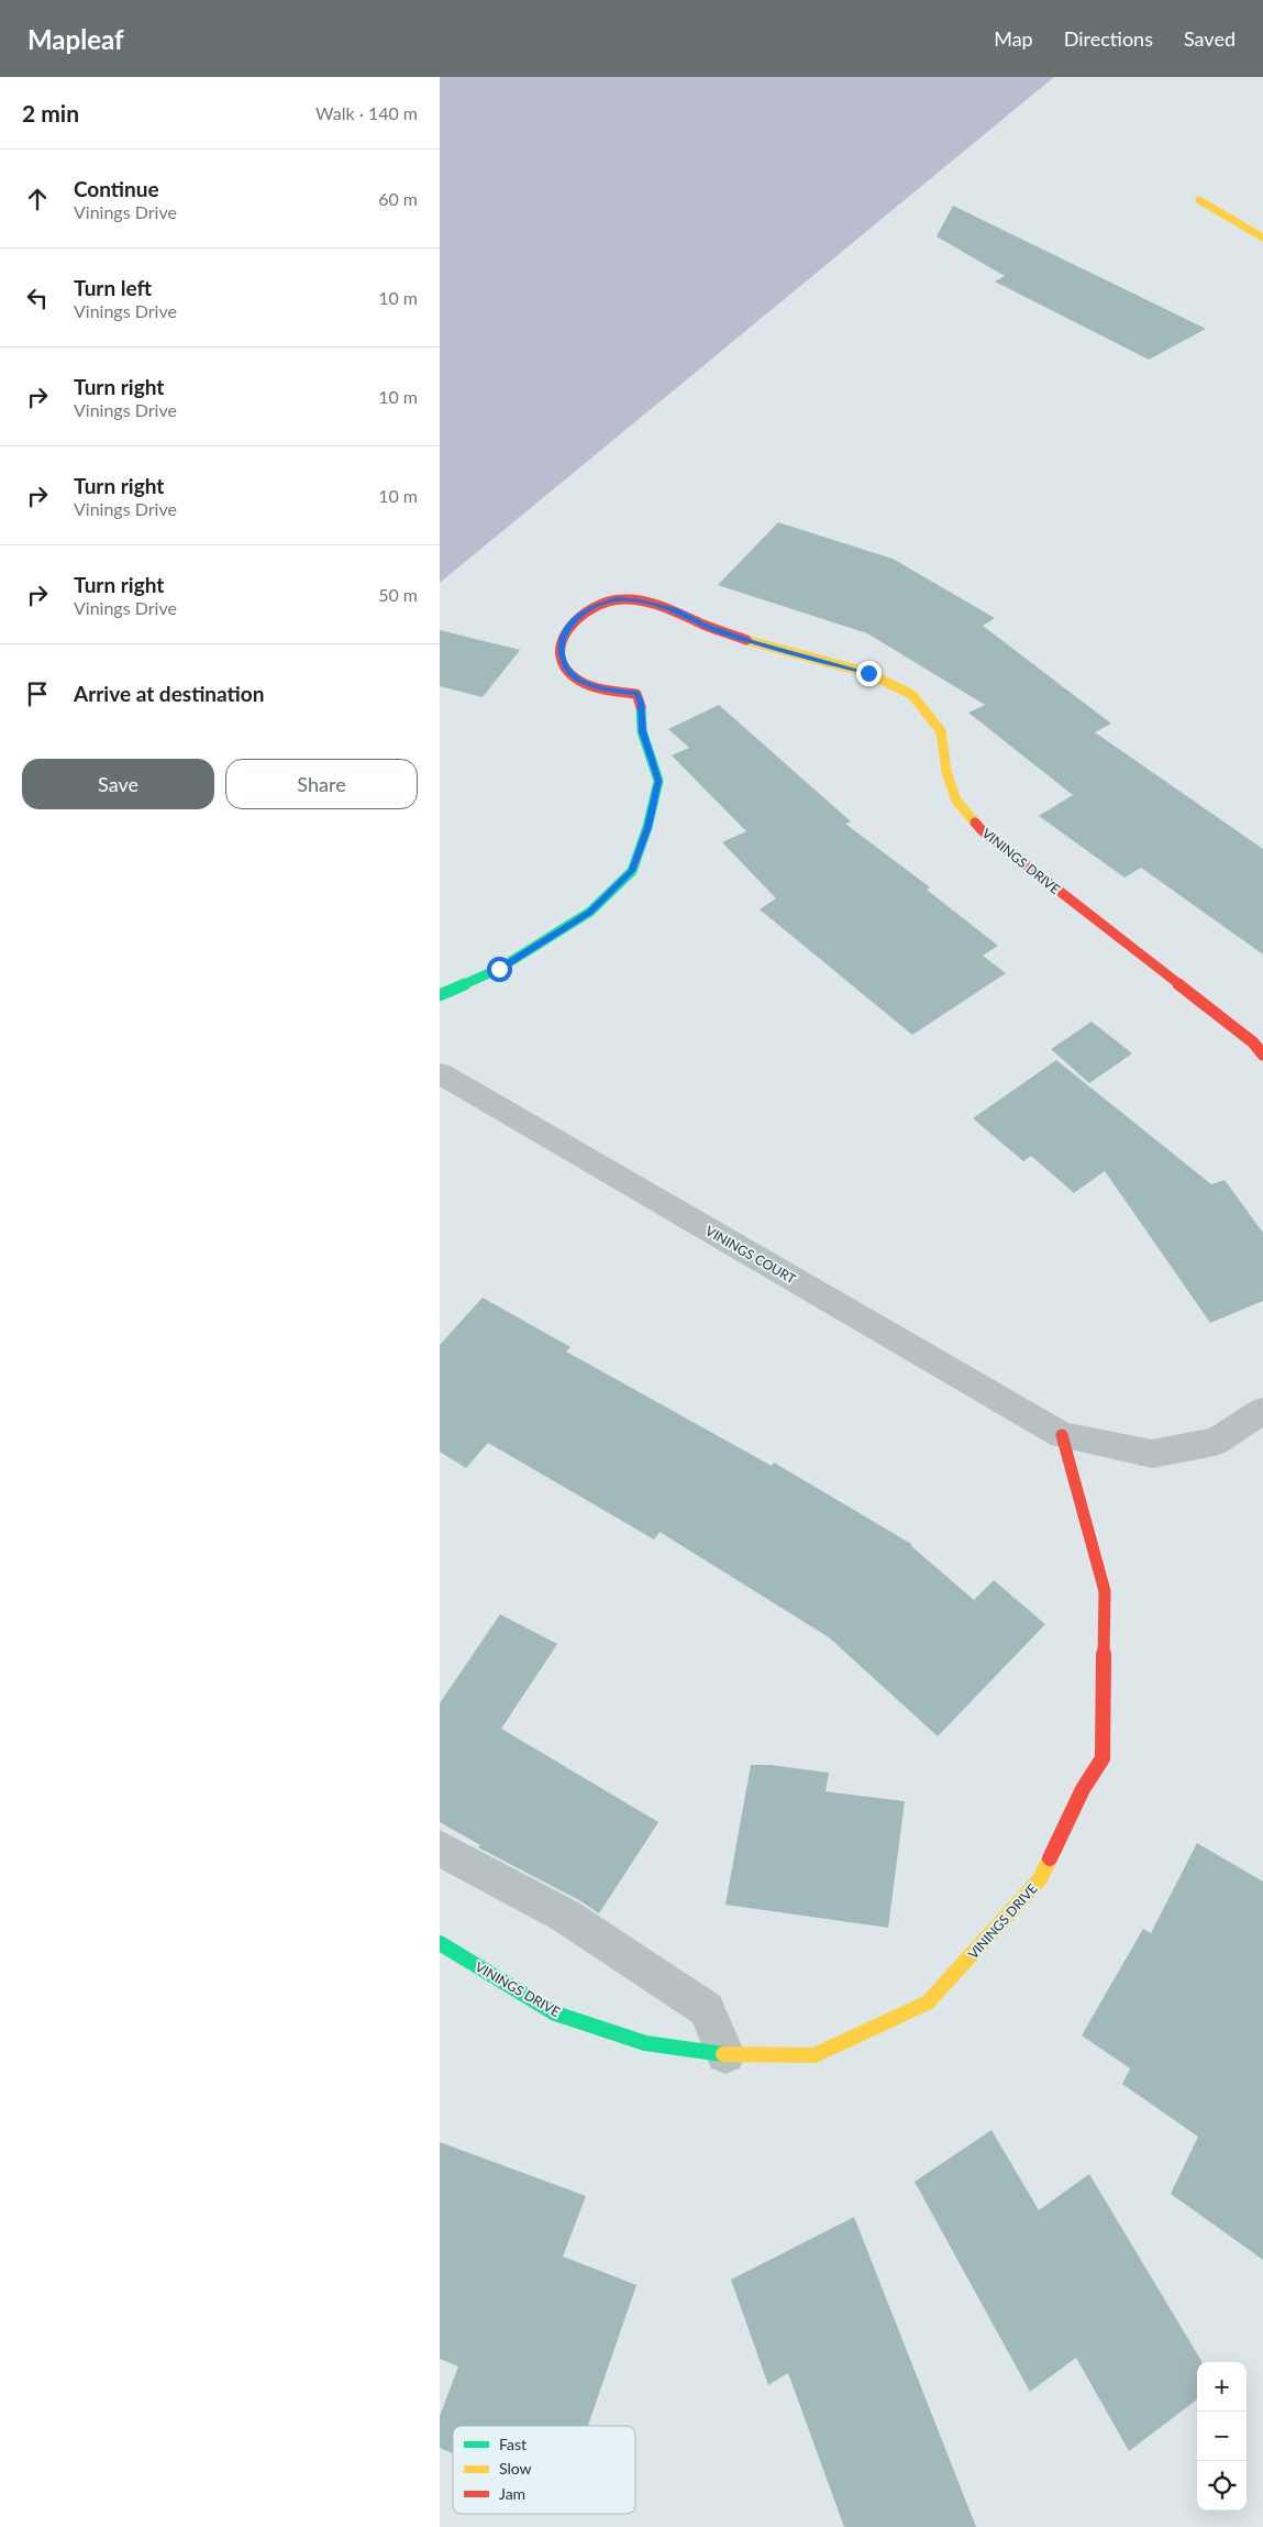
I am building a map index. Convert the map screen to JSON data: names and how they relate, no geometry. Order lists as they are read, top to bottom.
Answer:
{
  "streets": {
    "street": ["VININGS DRIVE", "VININGS COURT"]
  },
  "crossings": [
    ["VININGS DRIVE", "VININGS COURT"]
  ],
  "legend": ["Fast", "Slow", "Jam"],
  "page": {
    "header": "Mapleaf",
    "nav": ["Map", "Directions", "Saved"],
    "heading": ["2 min", "Walk · 140 m"],
    "list": [
      ["Continue", "Vinings Drive", "60 m"],
      ["Turn left", "Vinings Drive", "10 m"],
      ["Turn right", "Vinings Drive", "10 m"],
      ["Turn right", "Vinings Drive", "10 m"],
      ["Turn right", "Vinings Drive", "50 m"],
      "Arrive at destination"
    ],
    "buttons": ["Save", "Share"],
    "map_buttons": ["+", "−"]
  }
}
